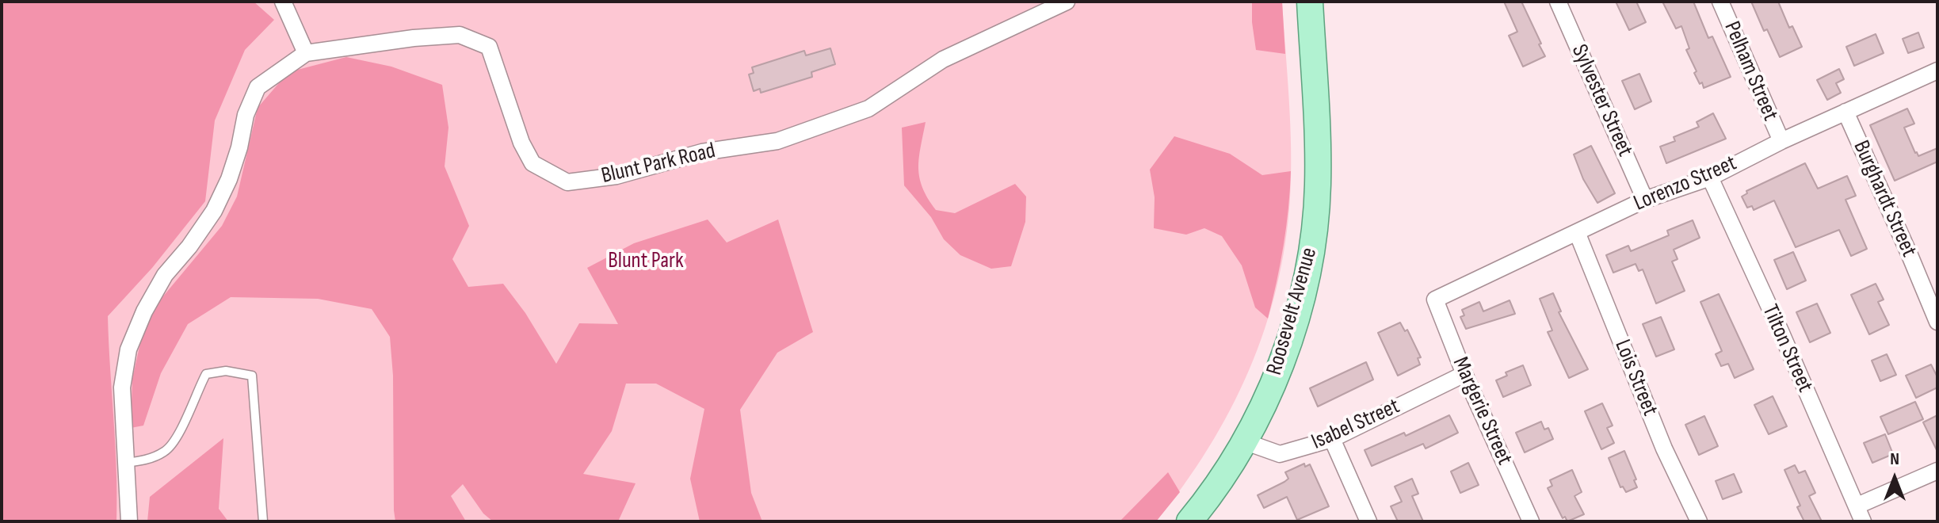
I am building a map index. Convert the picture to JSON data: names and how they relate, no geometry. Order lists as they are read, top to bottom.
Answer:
{
  "streets": {
    "main road": ["Roosevelt Avenue"],
    "street": [
      "Pelham Street",
      "Sylvester Street",
      "Blunt Park Road",
      "Lorenzo Street",
      "Burghardt Street",
      "Tilton Street",
      "Lois Street",
      "Margerie Street",
      "Isabel Street"
    ]
  },
  "crossings": [
    ["Pelham Street", "Lorenzo Street"],
    ["Sylvester Street", "Lorenzo Street"],
    ["Lorenzo Street", "Burghardt Street"],
    ["Lorenzo Street", "Tilton Street"],
    ["Lorenzo Street", "Lois Street"],
    ["Lorenzo Street", "Margerie Street"],
    ["Roosevelt Avenue", "Isabel Street"],
    ["Margerie Street", "Isabel Street"]
  ],
  "parks": ["Blunt Park"],
  "north": "top"
}
